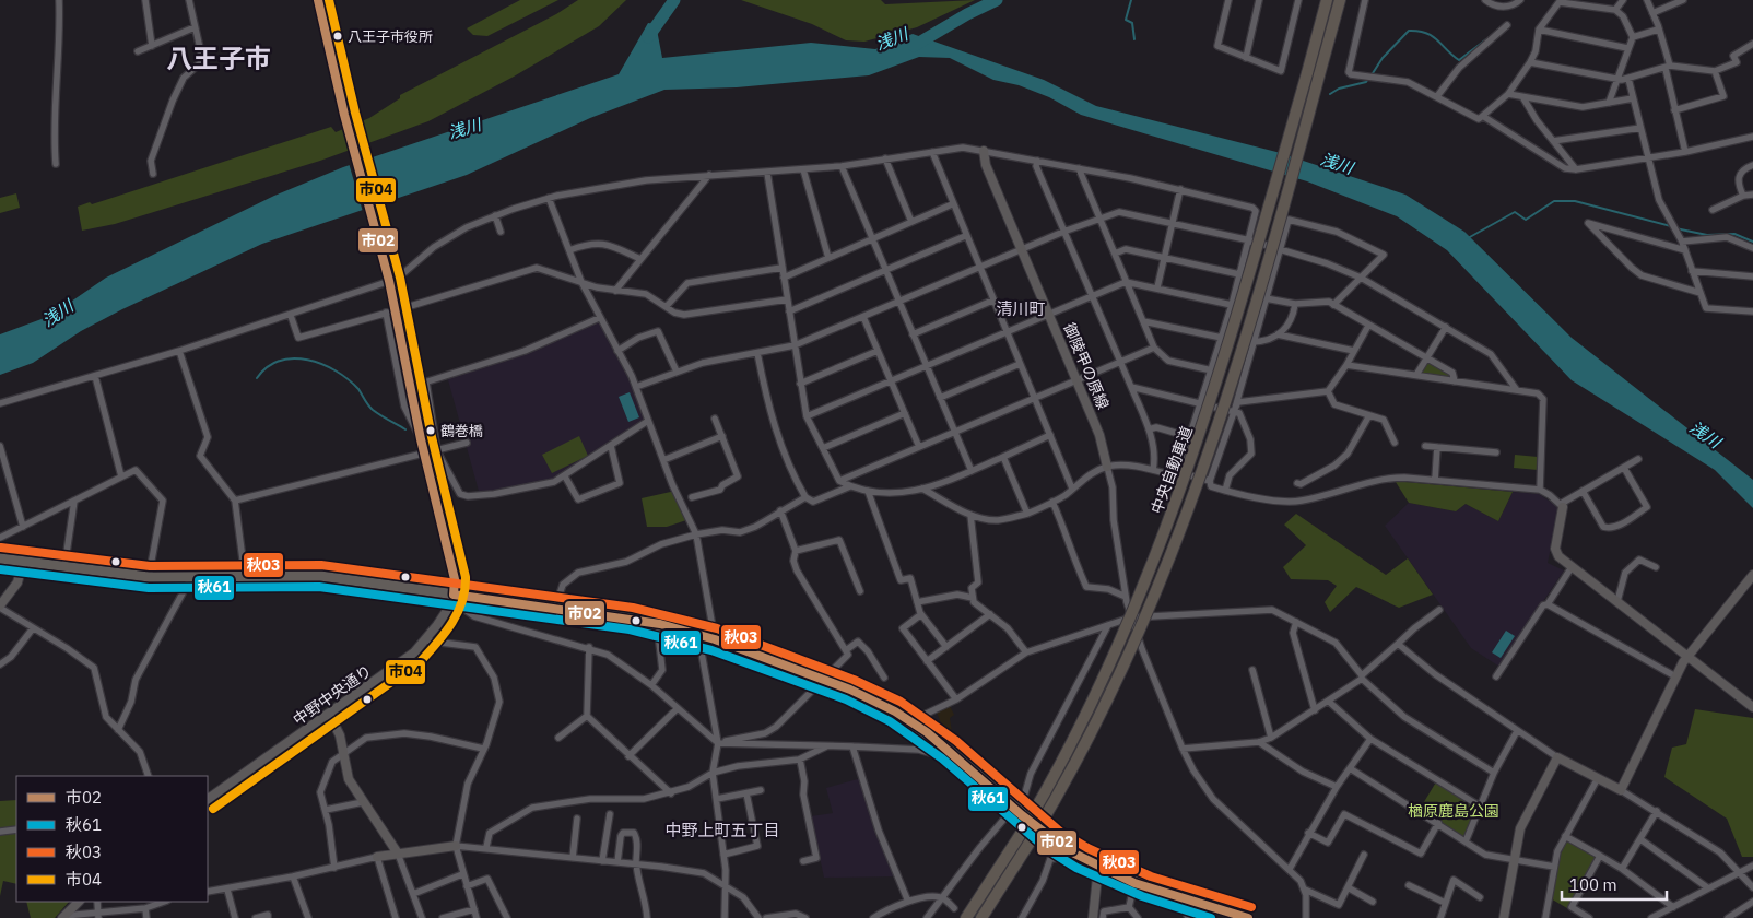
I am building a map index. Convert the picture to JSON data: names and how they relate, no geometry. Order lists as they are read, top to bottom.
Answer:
{
  "streets": {
    "highway": ["中央自動車道"],
    "street": ["御陵甲の原線", "中野中央通り"]
  },
  "districts": ["八王子市", "清川町", "中野上町五丁目"],
  "water": ["浅川"],
  "parks": ["楢原鹿島公園"],
  "places": ["八王子市役所", "鶴巻橋"],
  "lines": [
    "transit line 市02",
    "transit line 市04",
    "transit line 秋03",
    "transit line 秋61"
  ],
  "legend": [
    "市02",
    "秋61",
    "秋03",
    "市04"
  ],
  "scale_bar": "100 m"
}
